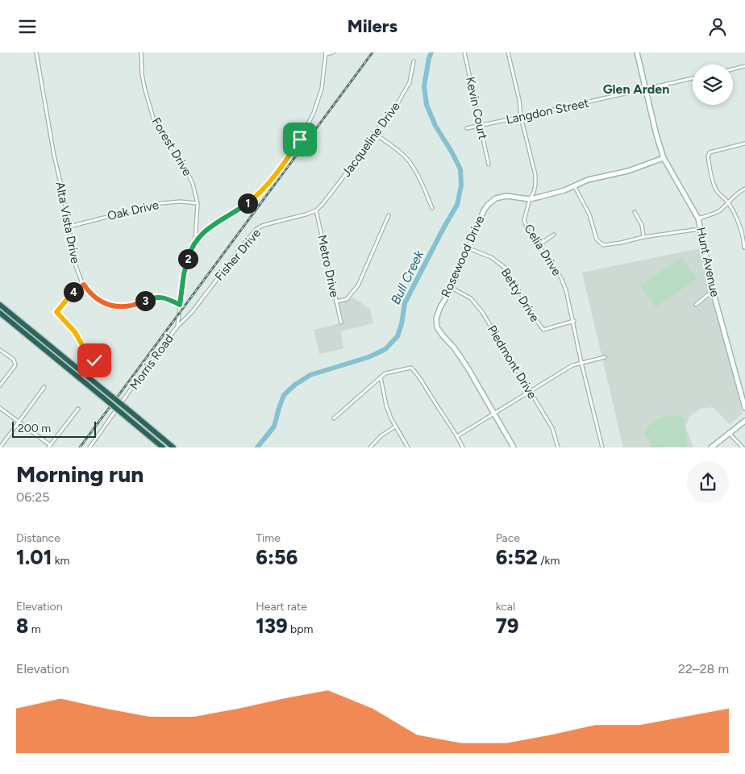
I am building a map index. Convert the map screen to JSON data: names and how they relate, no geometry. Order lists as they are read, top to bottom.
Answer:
{
  "streets": {
    "street": [
      "Kevin Court",
      "Langdon Street",
      "Jacqueline Drive",
      "Forest Drive",
      "Oak Drive",
      "Alta Vista Drive",
      "Celia Drive",
      "Fisher Drive",
      "Rosewood Drive",
      "Hunt Avenue",
      "Metro Drive",
      "Betty Drive",
      "Morris Road",
      "Piedmont Drive"
    ]
  },
  "crossings": [
    ["Kevin Court", "Langdon Street"],
    ["Langdon Street", "Celia Drive"],
    ["Langdon Street", "Hunt Avenue"],
    ["Jacqueline Drive", "Fisher Drive"],
    ["Jacqueline Drive", "Metro Drive"],
    ["Forest Drive", "Oak Drive"],
    ["Forest Drive", "Morris Road"],
    ["Oak Drive", "Alta Vista Drive"],
    ["Alta Vista Drive", "Morris Road"],
    ["Celia Drive", "Rosewood Drive"],
    ["Celia Drive", "Betty Drive"],
    ["Fisher Drive", "Metro Drive"],
    ["Fisher Drive", "Morris Road"],
    ["Rosewood Drive", "Hunt Avenue"],
    ["Rosewood Drive", "Betty Drive"],
    ["Rosewood Drive", "Piedmont Drive"]
  ],
  "districts": ["Glen Arden"],
  "water": ["Bull Creek"],
  "scale_bar": "200 m",
  "page": {
    "header": "Milers",
    "pins": [
      "1",
      "2",
      "4",
      "3"
    ],
    "scale": "200 m",
    "heading": ["Morning run", "06:25"],
    "stats": [
      ["Distance", "1.01 km"],
      ["Time", "6:56"],
      ["Pace", "6:52 /km"],
      ["Elevation", "8 m"],
      ["Heart rate", "139 bpm"],
      ["kcal", "79"]
    ],
    "chart": ["Elevation", "22–28 m"]
  }
}
